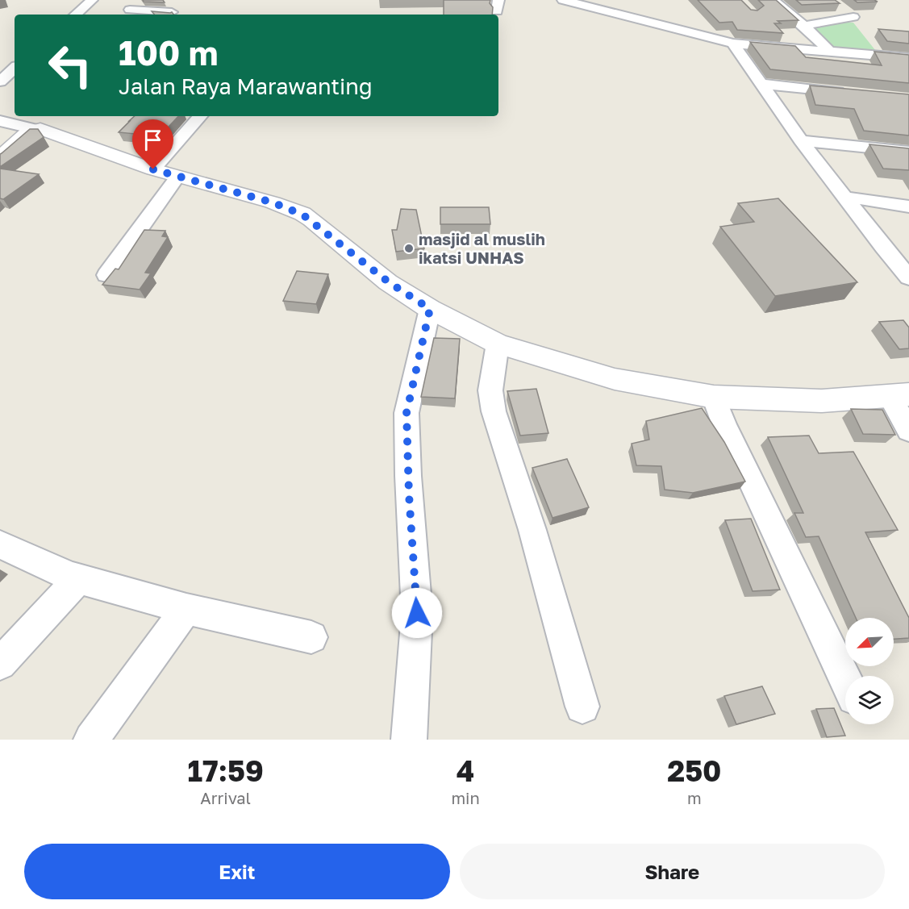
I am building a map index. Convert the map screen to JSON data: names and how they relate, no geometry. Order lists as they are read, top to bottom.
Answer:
{
  "places": ["masjid al muslih ikatsi UNHAS"],
  "north": "bottom left",
  "page": {
    "turn": ["100 m", "Jalan Raya Marawanting"],
    "eta": [
      "17:59",
      "Arrival",
      "4",
      "min",
      "250",
      "m"
    ],
    "buttons": ["Exit", "Share"]
  }
}
